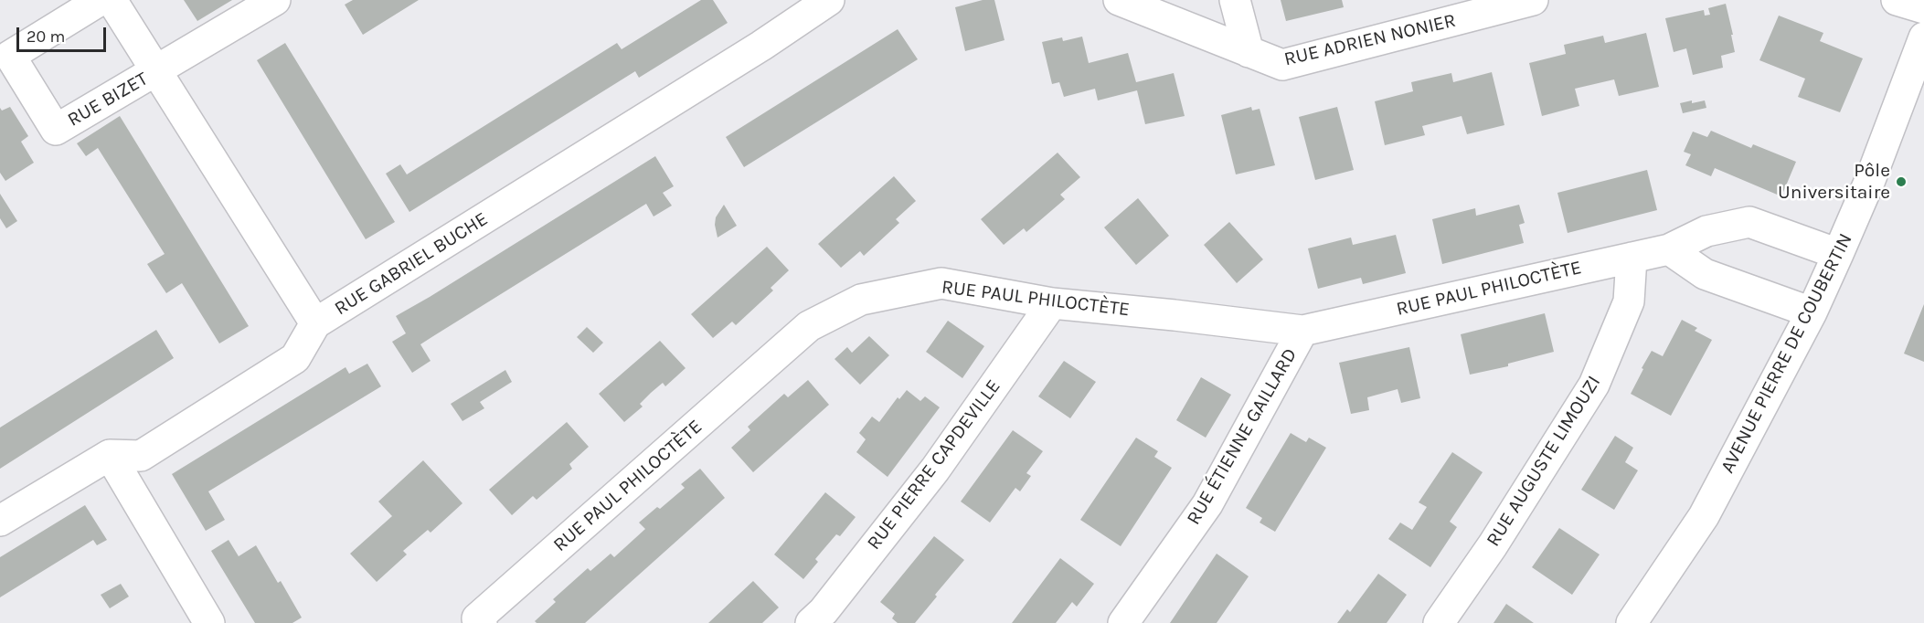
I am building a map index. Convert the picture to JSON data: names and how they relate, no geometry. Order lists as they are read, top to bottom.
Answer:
{
  "streets": {
    "street": [
      "RUE ADRIEN NONIER",
      "RUE BIZET",
      "RUE GABRIEL BUCHE",
      "RUE PAUL PHILOCTÈTE",
      "AVENUE PIERRE DE COUBERTIN",
      "RUE ÉTIENNE GAILLARD",
      "RUE AUGUSTE LIMOUZI",
      "RUE PIERRE CAPDEVILLE"
    ]
  },
  "crossings": [
    ["RUE BIZET", "RUE GABRIEL BUCHE"],
    ["RUE PAUL PHILOCTÈTE", "AVENUE PIERRE DE COUBERTIN"],
    ["RUE PAUL PHILOCTÈTE", "RUE ÉTIENNE GAILLARD"],
    ["RUE PAUL PHILOCTÈTE", "RUE AUGUSTE LIMOUZI"],
    ["RUE PAUL PHILOCTÈTE", "RUE PIERRE CAPDEVILLE"]
  ],
  "places": ["Pôle Universitaire"],
  "scale_bar": "20 m"
}
